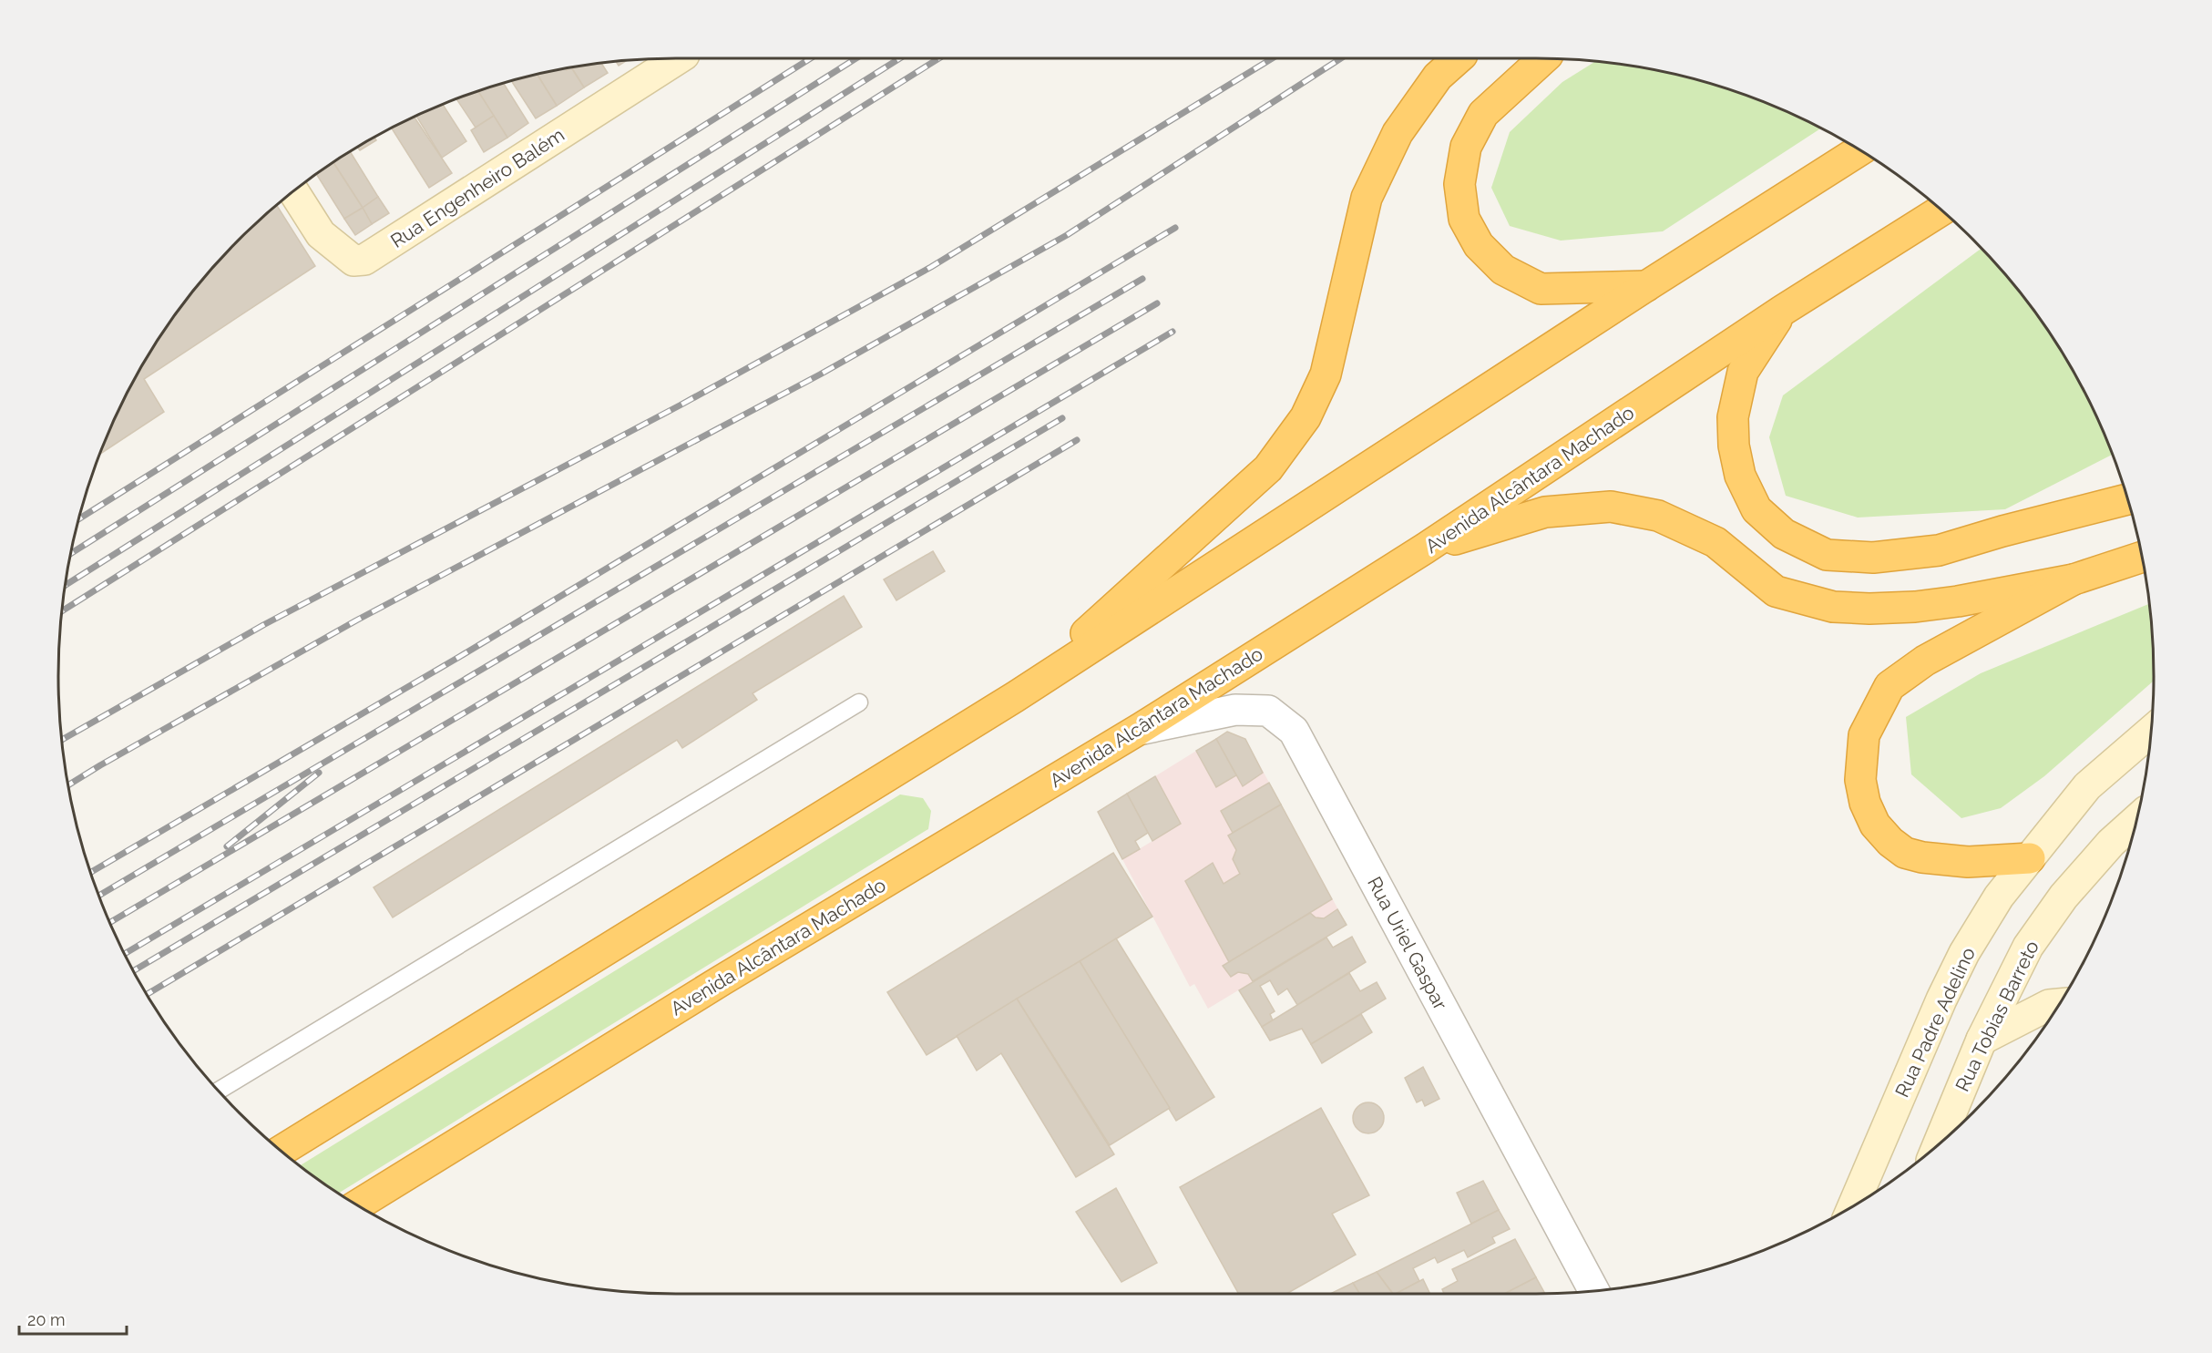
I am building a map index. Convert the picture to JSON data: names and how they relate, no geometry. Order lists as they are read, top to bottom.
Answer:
{
  "streets": {
    "highway": ["Avenida Alcântara Machado"],
    "main road": ["Rua Engenheiro Balém", "Rua Tobias Barreto", "Rua Padre Adelino"],
    "street": ["Rua Uriel Gaspar"]
  },
  "crossings": [
    ["Avenida Alcântara Machado", "Rua Uriel Gaspar"]
  ],
  "scale_bar": "20 m"
}
